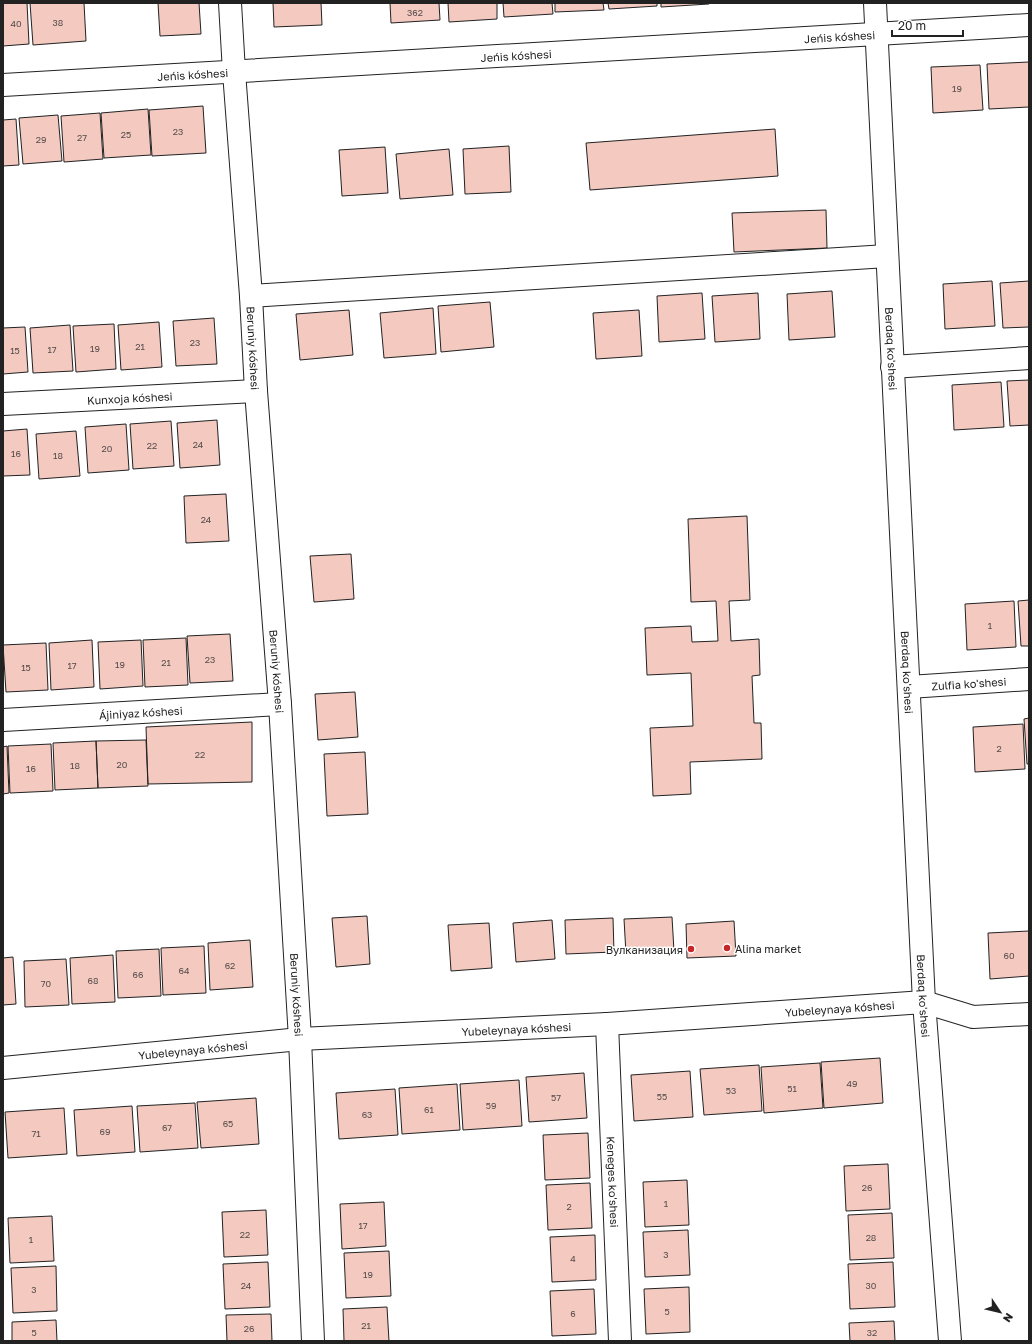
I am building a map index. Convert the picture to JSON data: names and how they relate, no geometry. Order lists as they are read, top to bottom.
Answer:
{
  "streets": {
    "street": [
      "Jeńis kóshesi",
      "Beruniy kóshesi",
      "Berdaq ko'shesi",
      "Kunxoja kóshesi",
      "Zulfia ko'shesi",
      "Ájiniyaz kóshesi",
      "Yubeleynaya kóshesi",
      "Keneges ko'shesi"
    ]
  },
  "crossings": [
    ["Jeńis kóshesi", "Beruniy kóshesi"],
    ["Jeńis kóshesi", "Berdaq ko'shesi"],
    ["Beruniy kóshesi", "Kunxoja kóshesi"],
    ["Beruniy kóshesi", "Ájiniyaz kóshesi"],
    ["Beruniy kóshesi", "Yubeleynaya kóshesi"],
    ["Berdaq ko'shesi", "Zulfia ko'shesi"],
    ["Berdaq ko'shesi", "Yubeleynaya kóshesi"],
    ["Yubeleynaya kóshesi", "Keneges ko'shesi"]
  ],
  "places": ["Alina market", "Вулканизация"],
  "house_numbers": [
    "362",
    "38",
    "40",
    "19",
    "23",
    "25",
    "27",
    "29",
    "23",
    "21",
    "19",
    "17",
    "15",
    "24",
    "22",
    "20",
    "16",
    "18",
    "24",
    "1",
    "23",
    "21",
    "19",
    "17",
    "15",
    "2",
    "22",
    "20",
    "18",
    "16",
    "60",
    "62",
    "64",
    "66",
    "68",
    "70",
    "49",
    "51",
    "53",
    "55",
    "57",
    "59",
    "61",
    "63",
    "65",
    "67",
    "69",
    "71",
    "26",
    "1",
    "2",
    "17",
    "22",
    "28",
    "1",
    "3",
    "4",
    "19",
    "24",
    "30",
    "3",
    "5",
    "6",
    "21",
    "26",
    "5",
    "32"
  ],
  "scale_bar": "20 m",
  "north": "bottom right"
}
